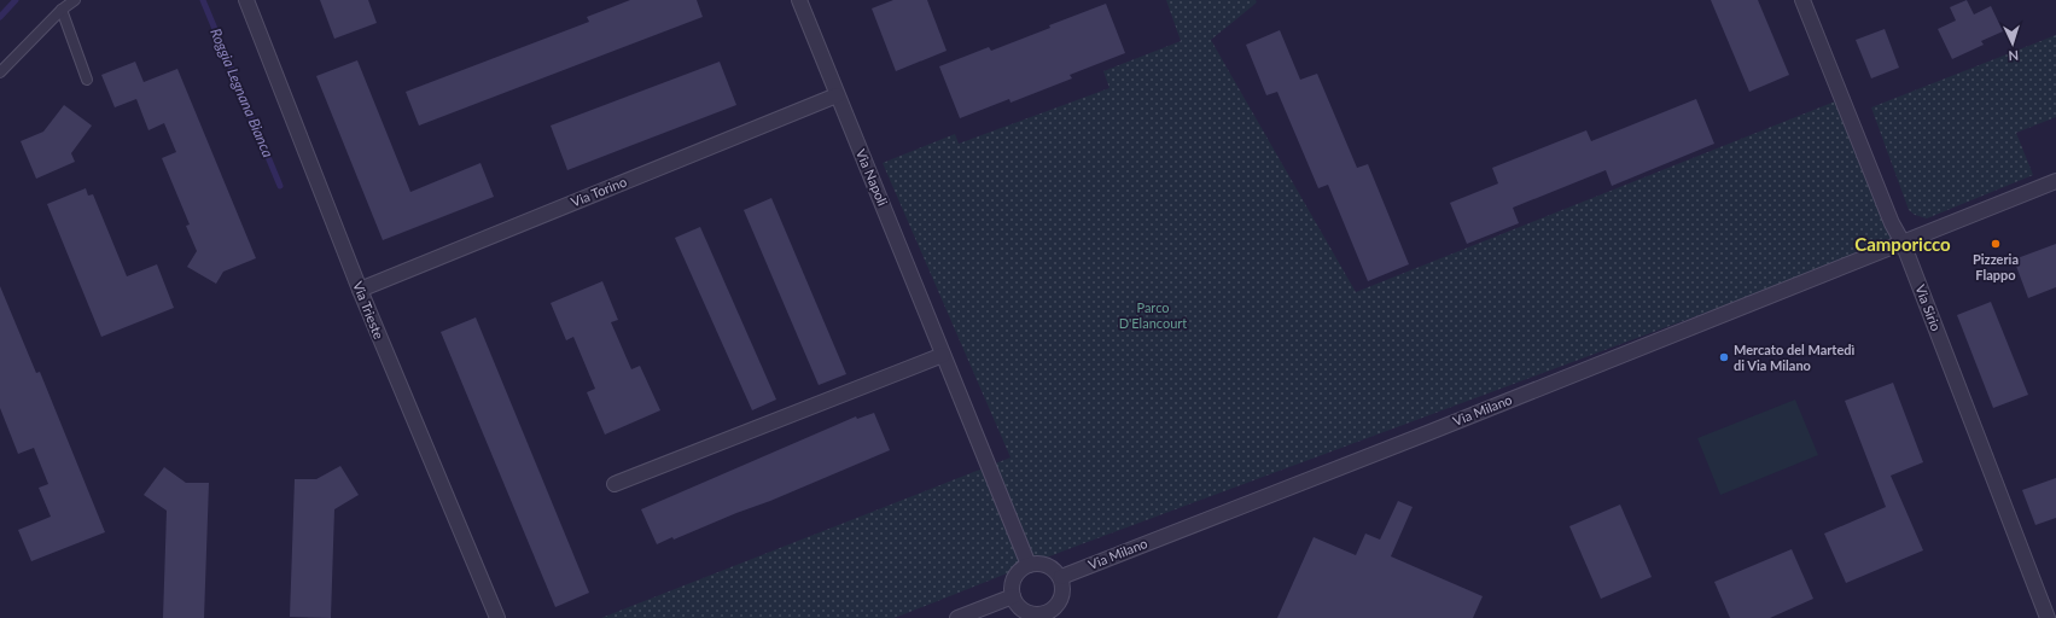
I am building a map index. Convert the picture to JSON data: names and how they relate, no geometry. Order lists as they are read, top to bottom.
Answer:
{
  "streets": {
    "street": [
      "Via Napoli",
      "Via Torino",
      "Via Sirio",
      "Via Trieste",
      "Via Milano"
    ]
  },
  "crossings": [
    ["Via Napoli", "Via Torino"],
    ["Via Napoli", "Via Milano"],
    ["Via Torino", "Via Trieste"],
    ["Via Sirio", "Via Milano"]
  ],
  "districts": ["Camporicco"],
  "water": ["Roggia Legnana Bianca"],
  "parks": ["Parco D'Elancourt"],
  "places": ["Pizzeria Flappo", "Mercato del Martedì di Via Milano"],
  "north": "bottom"
}
